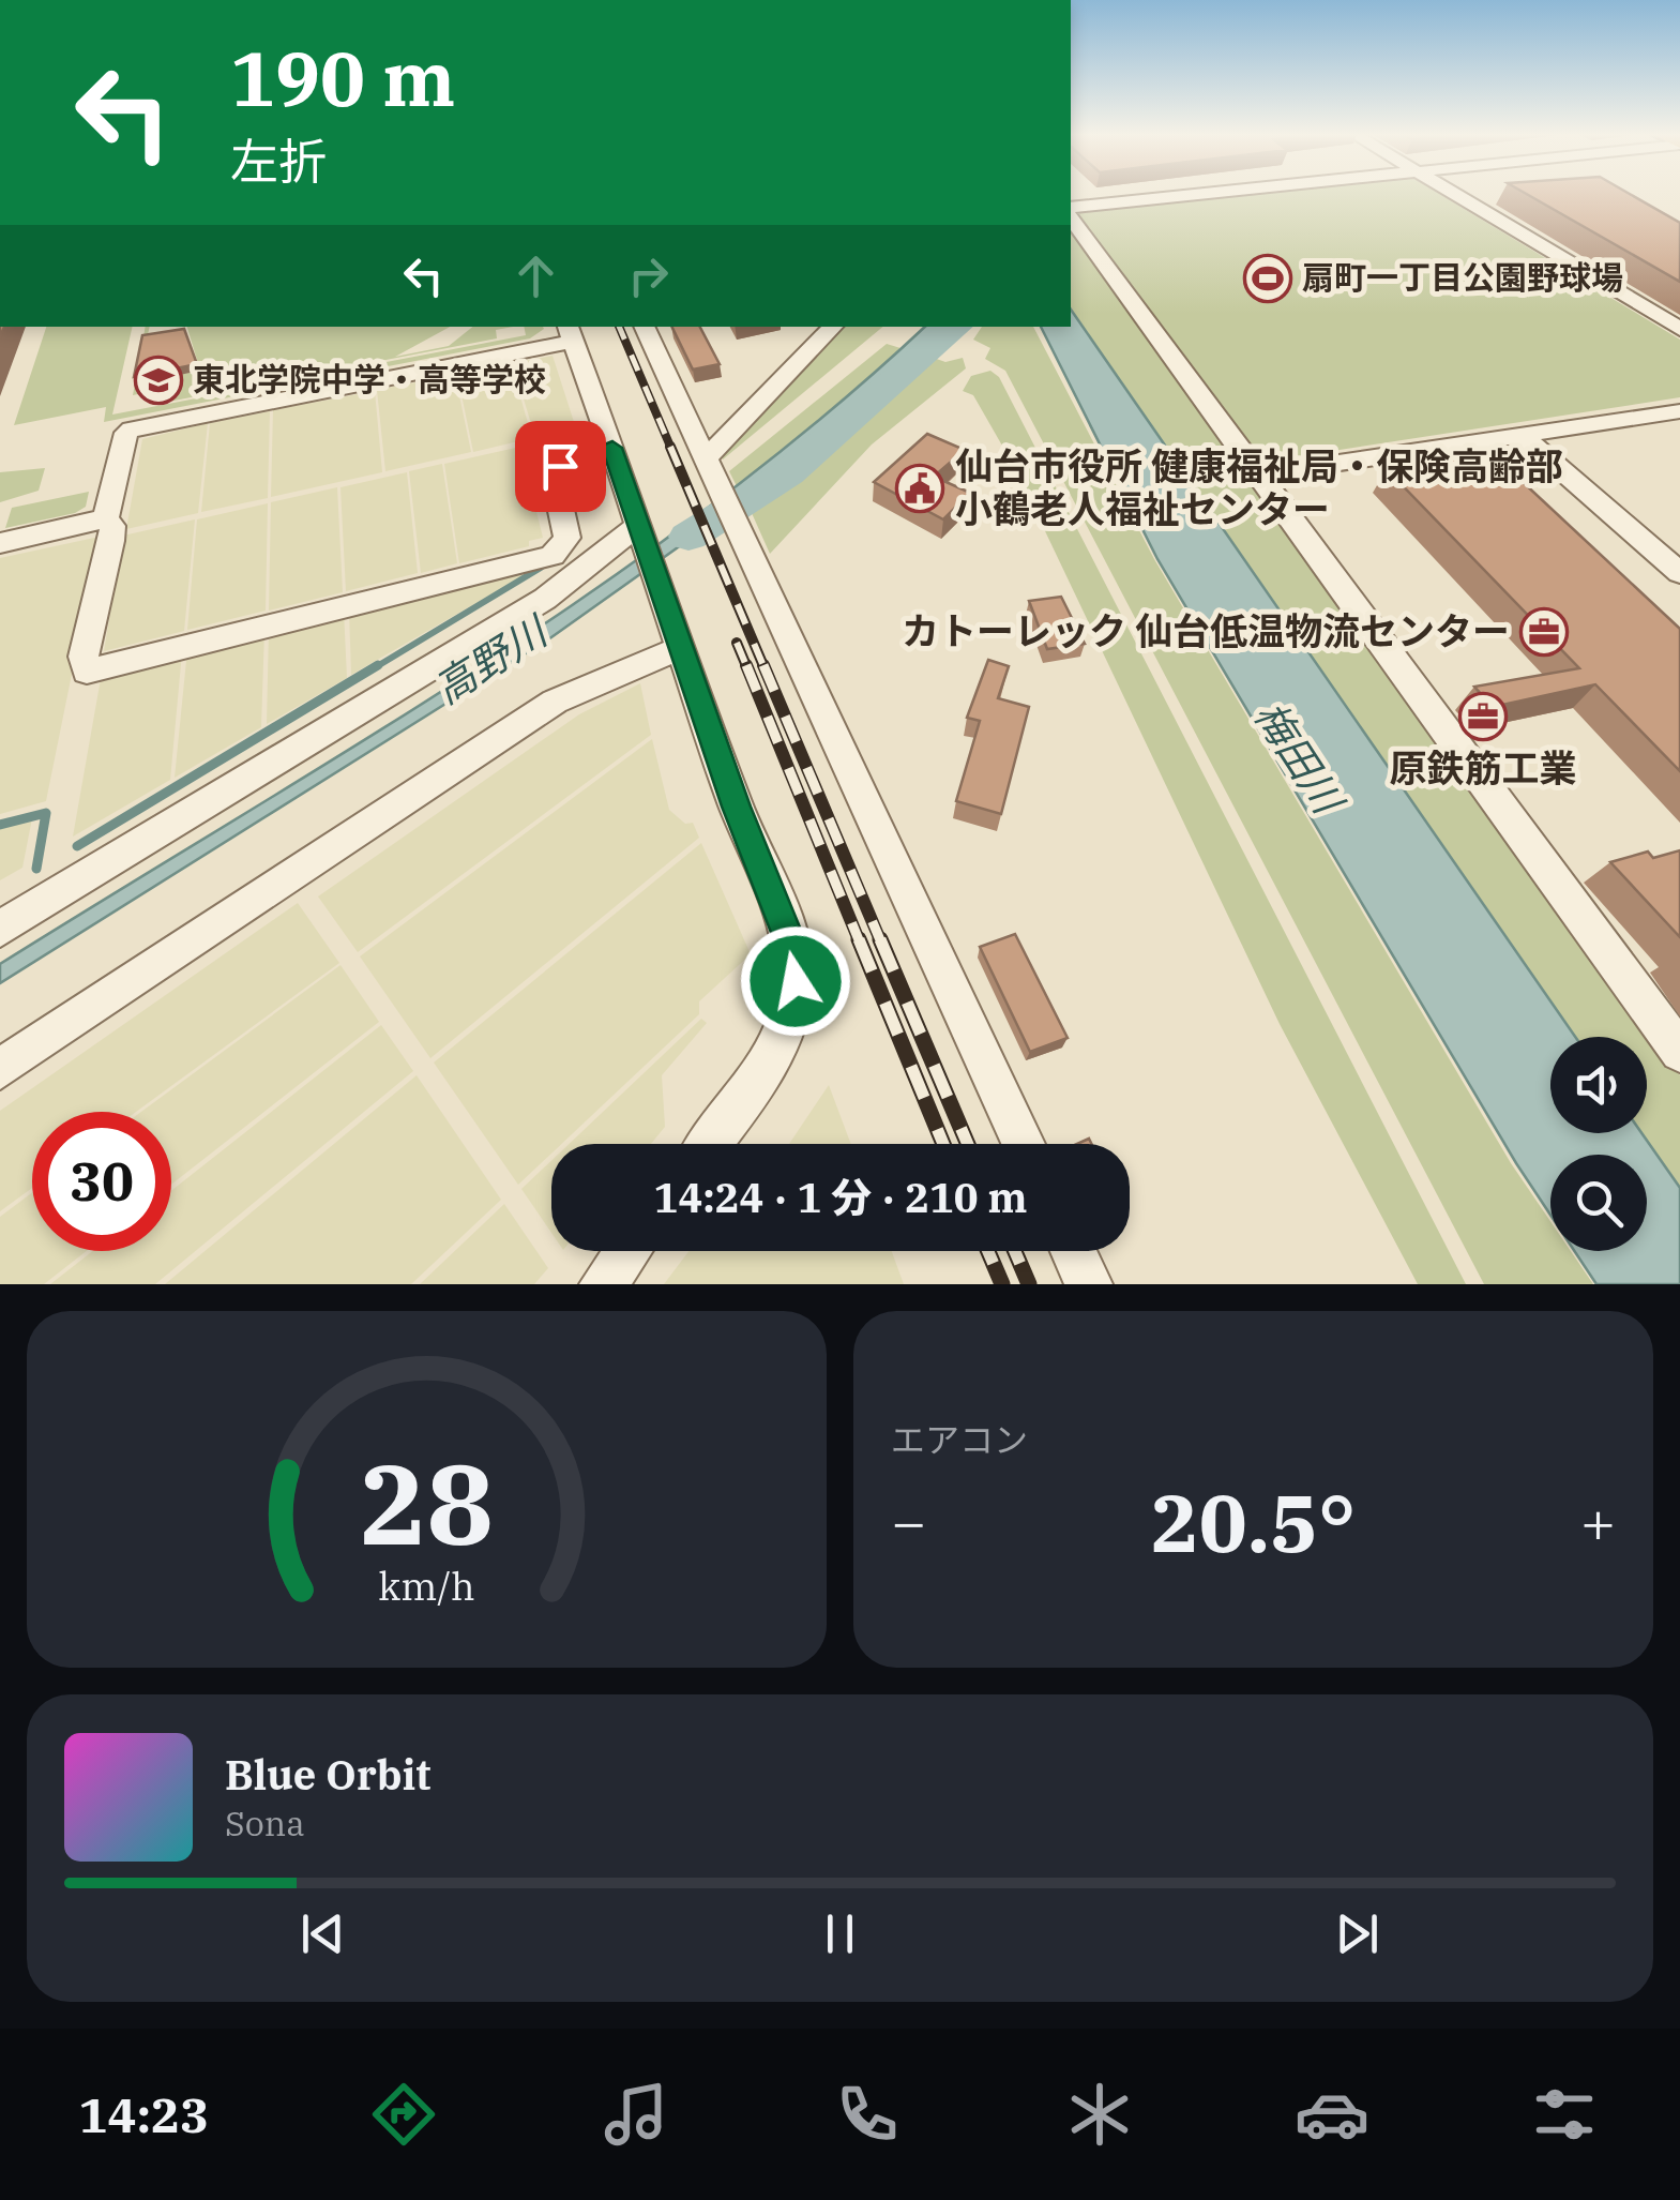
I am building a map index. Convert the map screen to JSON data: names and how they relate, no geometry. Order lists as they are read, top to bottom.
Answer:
{
  "water": ["高野川", "梅田川"],
  "places": {
    "sports": ["扇町一丁目公園野球場"],
    "school or university": ["東北学院中学・高等学校"],
    "public building": ["仙台市役所 健康福祉局・保険高齢部 小鶴老人福祉センター"],
    "office": ["カトーレック 仙台低温物流センター", "原鉄筋工業"]
  },
  "page": {
    "turn": ["190 m", "左折"],
    "limit": "30",
    "trip": "14:24 · 1 分 · 210 m",
    "tile": "エアコン",
    "heat": ["−", "20.5°", "+"],
    "song": ["Blue Orbit", "Sona"],
    "tabs": "14:23",
    "gauge": ["28", "km/h"]
  }
}
